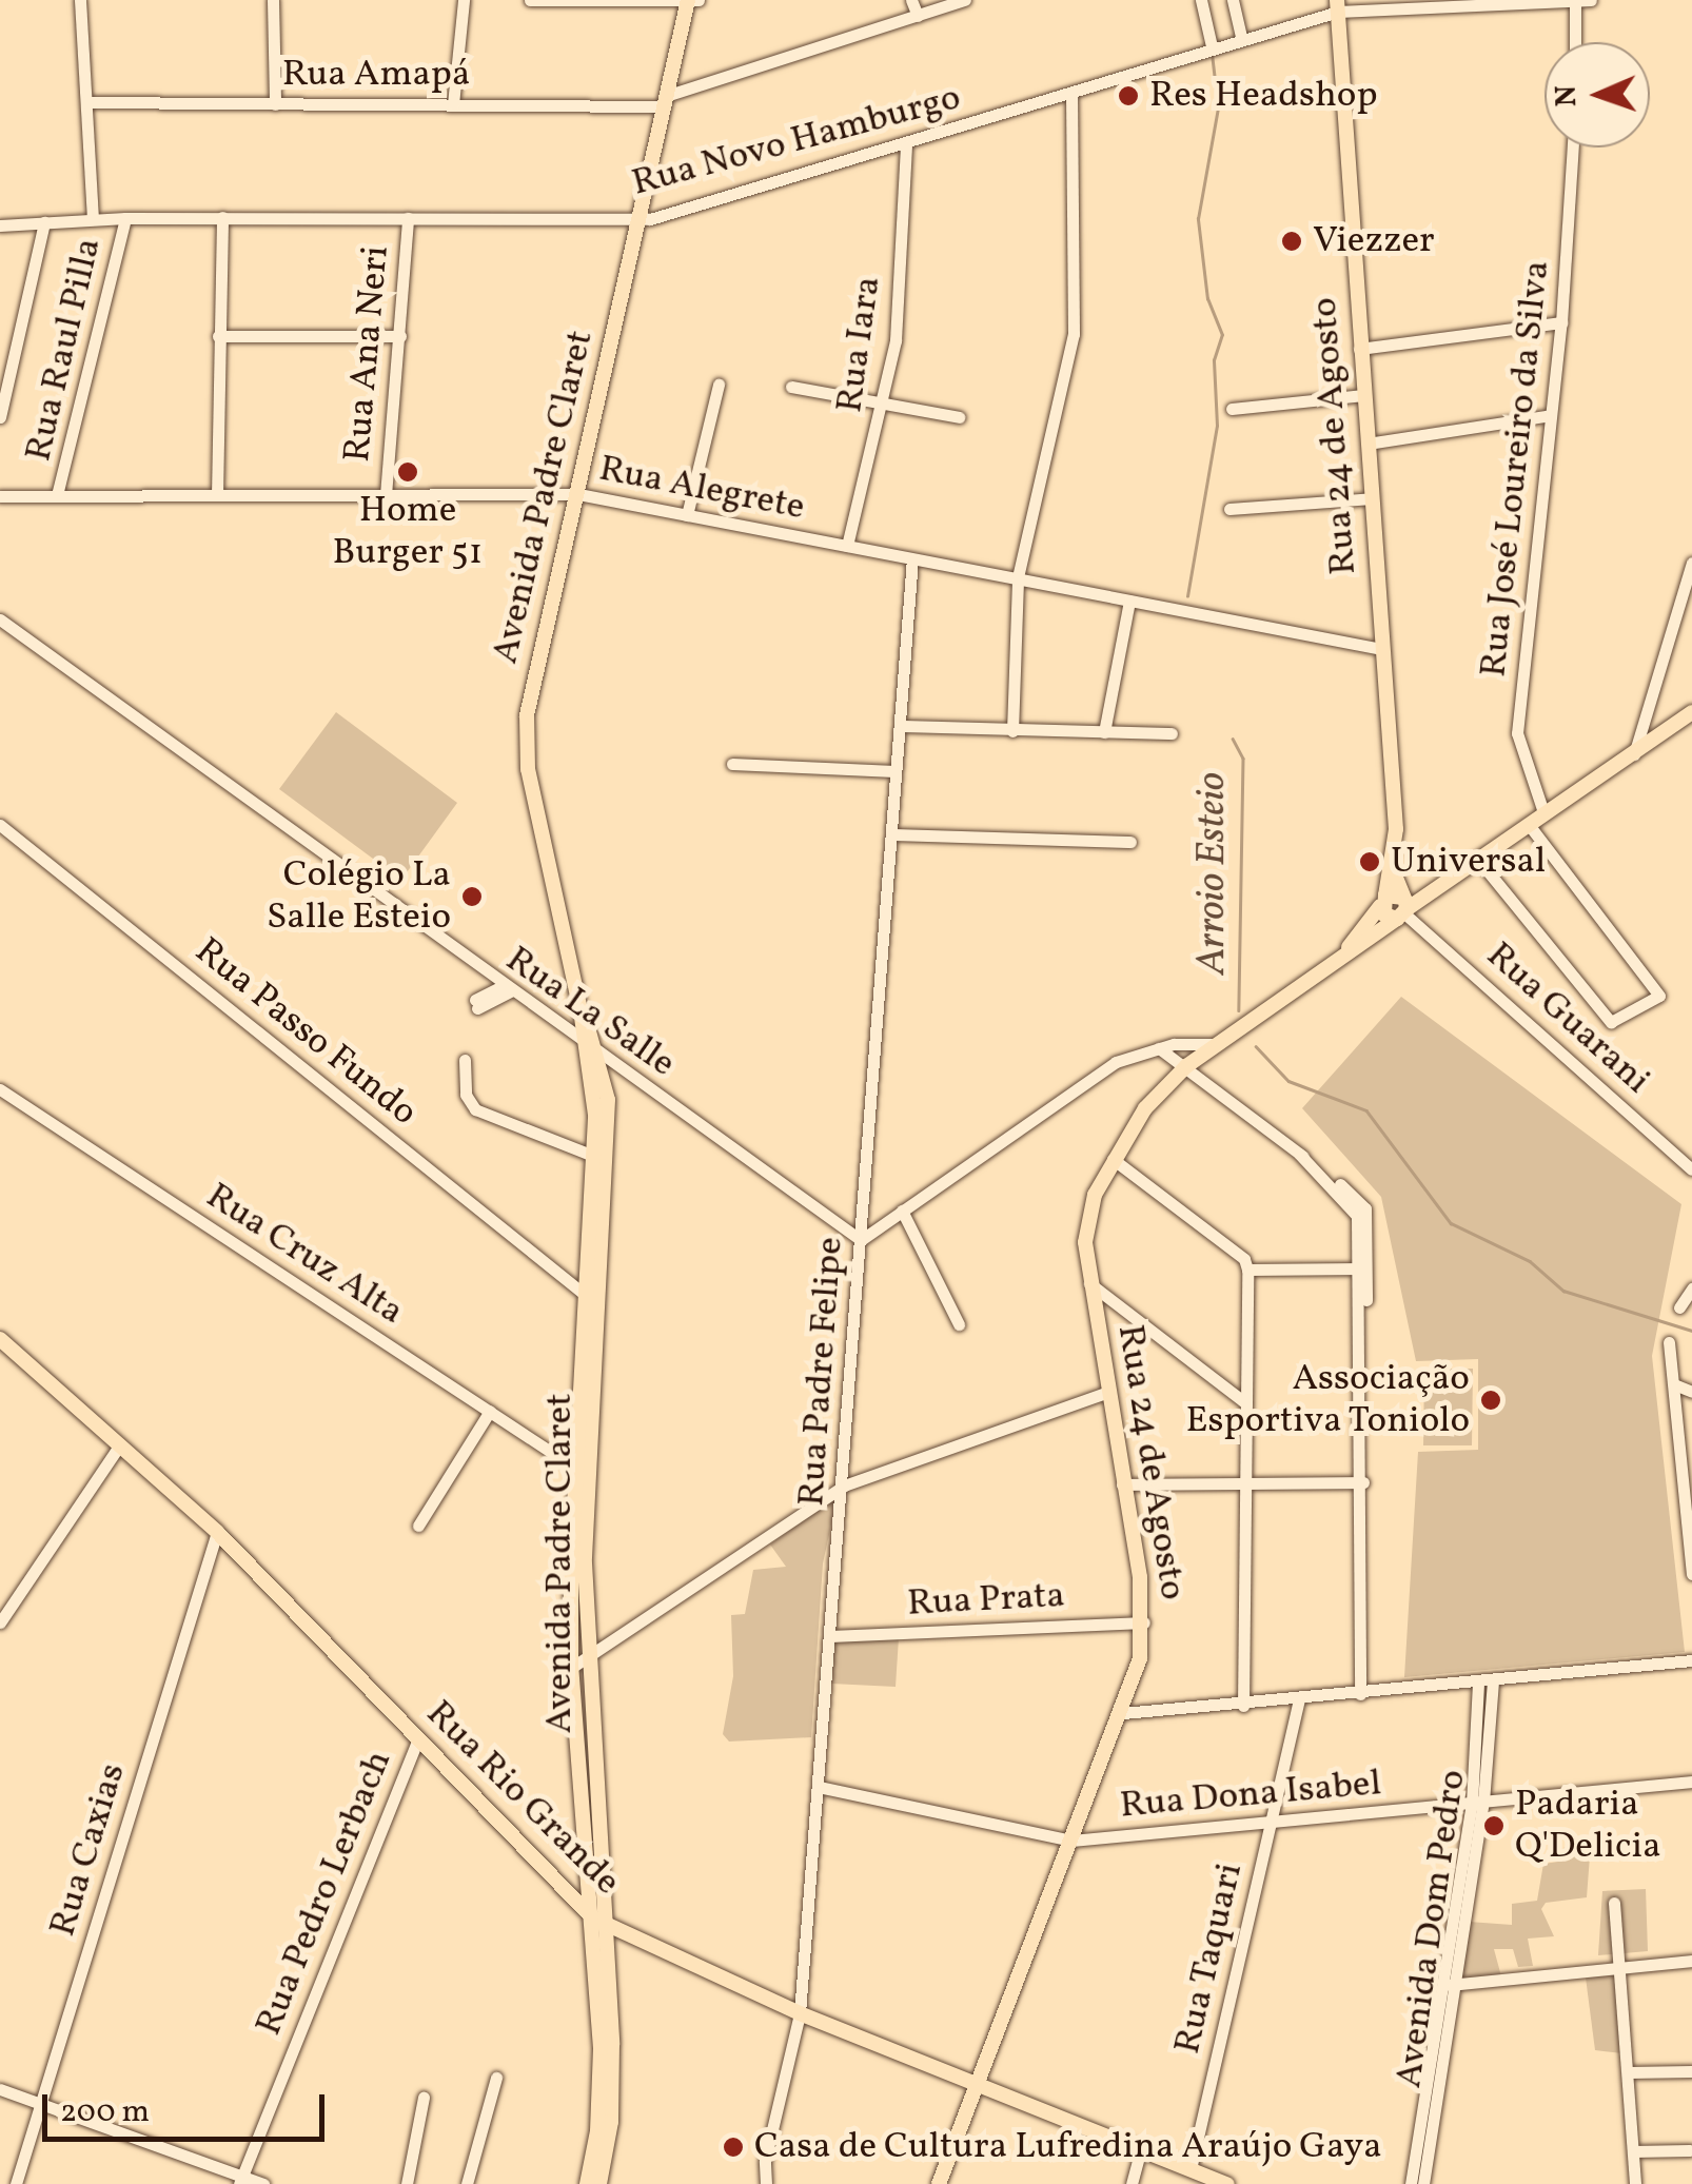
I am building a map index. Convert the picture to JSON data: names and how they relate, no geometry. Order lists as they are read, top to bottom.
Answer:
{
  "streets": {
    "main road": ["Rua 24 de Agosto", "Avenida Padre Claret", "Rua Rio Grande"],
    "street": [
      "Rua Amapá",
      "Rua Novo Hamburgo",
      "Rua Iara",
      "Rua Raul Pilla",
      "Rua Ana Neri",
      "Rua José Loureiro da Silva",
      "Rua Alegrete",
      "Rua La Salle",
      "Rua Guarani",
      "Rua Passo Fundo",
      "Rua Cruz Alta",
      "Rua Padre Felipe",
      "Rua Prata",
      "Rua Dona Isabel",
      "Rua Caxias",
      "Rua Pedro Lerbach",
      "Avenida Dom Pedro",
      "Rua Taquari"
    ]
  },
  "crossings": [
    ["Rua Amapá", "Avenida Padre Claret"],
    ["Rua Novo Hamburgo", "Rua Iara"],
    ["Rua Novo Hamburgo", "Rua Raul Pilla"],
    ["Rua Novo Hamburgo", "Rua Ana Neri"],
    ["Rua Novo Hamburgo", "Rua 24 de Agosto"],
    ["Rua Novo Hamburgo", "Avenida Padre Claret"],
    ["Rua Iara", "Rua Alegrete"],
    ["Rua Raul Pilla", "Rua Alegrete"],
    ["Rua Ana Neri", "Rua Alegrete"],
    ["Rua 24 de Agosto", "Rua Alegrete"],
    ["Rua 24 de Agosto", "Rua Guarani"],
    ["Rua 24 de Agosto", "Rua Prata"],
    ["Rua 24 de Agosto", "Rua Dona Isabel"],
    ["Rua 24 de Agosto", "Rua Rio Grande"],
    ["Rua Alegrete", "Avenida Padre Claret"],
    ["Rua Alegrete", "Rua Padre Felipe"],
    ["Avenida Padre Claret", "Rua La Salle"],
    ["Avenida Padre Claret", "Rua Passo Fundo"],
    ["Avenida Padre Claret", "Rua Cruz Alta"],
    ["Avenida Padre Claret", "Rua Rio Grande"],
    ["Rua La Salle", "Rua Padre Felipe"],
    ["Rua Padre Felipe", "Rua Prata"],
    ["Rua Padre Felipe", "Rua Dona Isabel"],
    ["Rua Padre Felipe", "Rua Rio Grande"],
    ["Rua Dona Isabel", "Avenida Dom Pedro"],
    ["Rua Dona Isabel", "Rua Taquari"],
    ["Rua Rio Grande", "Rua Caxias"],
    ["Rua Rio Grande", "Rua Pedro Lerbach"],
    ["Rua Rio Grande", "Rua Taquari"]
  ],
  "water": ["Arroio Esteio"],
  "places": [
    "Res Headshop",
    "Viezzer",
    "Home Burger 51",
    "Universal",
    "Colégio La Salle Esteio",
    "Associação Esportiva Toniolo",
    "Padaria Q'Delicia",
    "Casa de Cultura Lufredina Araújo Gaya"
  ],
  "scale_bar": "200 m",
  "north": "left"
}
